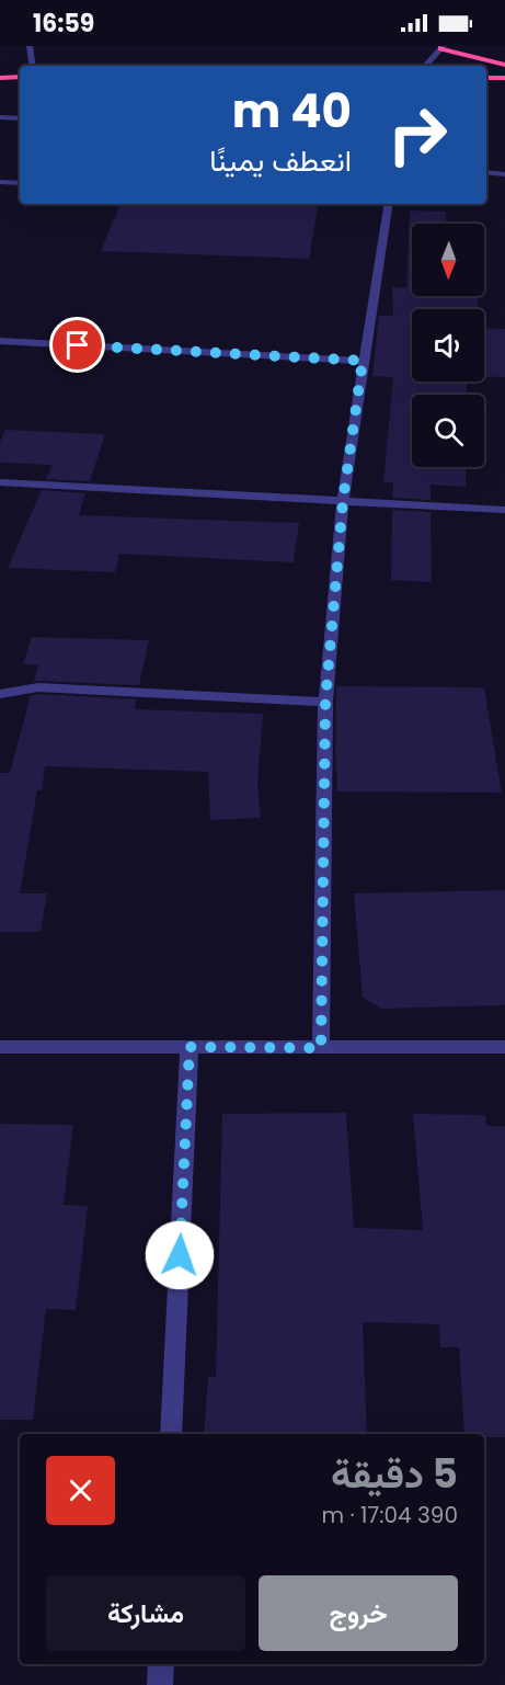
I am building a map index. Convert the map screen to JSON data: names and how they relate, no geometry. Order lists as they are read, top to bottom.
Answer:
{
  "north": "bottom",
  "page": {
    "status": "16:59",
    "turn": ["40 m", "انعطف يمينًا"],
    "heading": ["5 دقيقة", "390 m · 17:04"],
    "buttons": ["خروج", "مشاركة"]
  }
}
